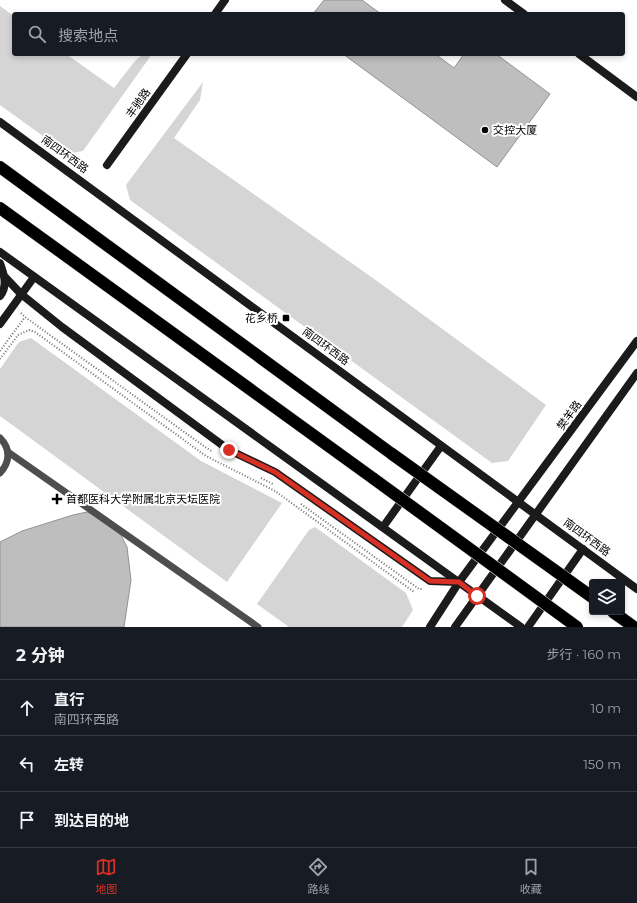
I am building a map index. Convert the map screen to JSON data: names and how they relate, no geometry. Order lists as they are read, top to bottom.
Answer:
{
  "streets": {
    "main road": ["丰驰路", "南四环西路", "樊羊路"]
  },
  "crossings": [
    ["南四环西路", "樊羊路"]
  ],
  "places": {
    "other": ["交控大厦"],
    "transit": ["花乡桥"],
    "health": ["首都医科大学附属北京天坛医院"]
  },
  "page": {
    "search": "搜索地点",
    "heading": ["2 分钟", "步行 · 160 m"],
    "list": [
      ["直行", "南四环西路", "10 m"],
      ["左转", "150 m"],
      "到达目的地"
    ],
    "nav": ["地图", "路线", "收藏"]
  }
}
